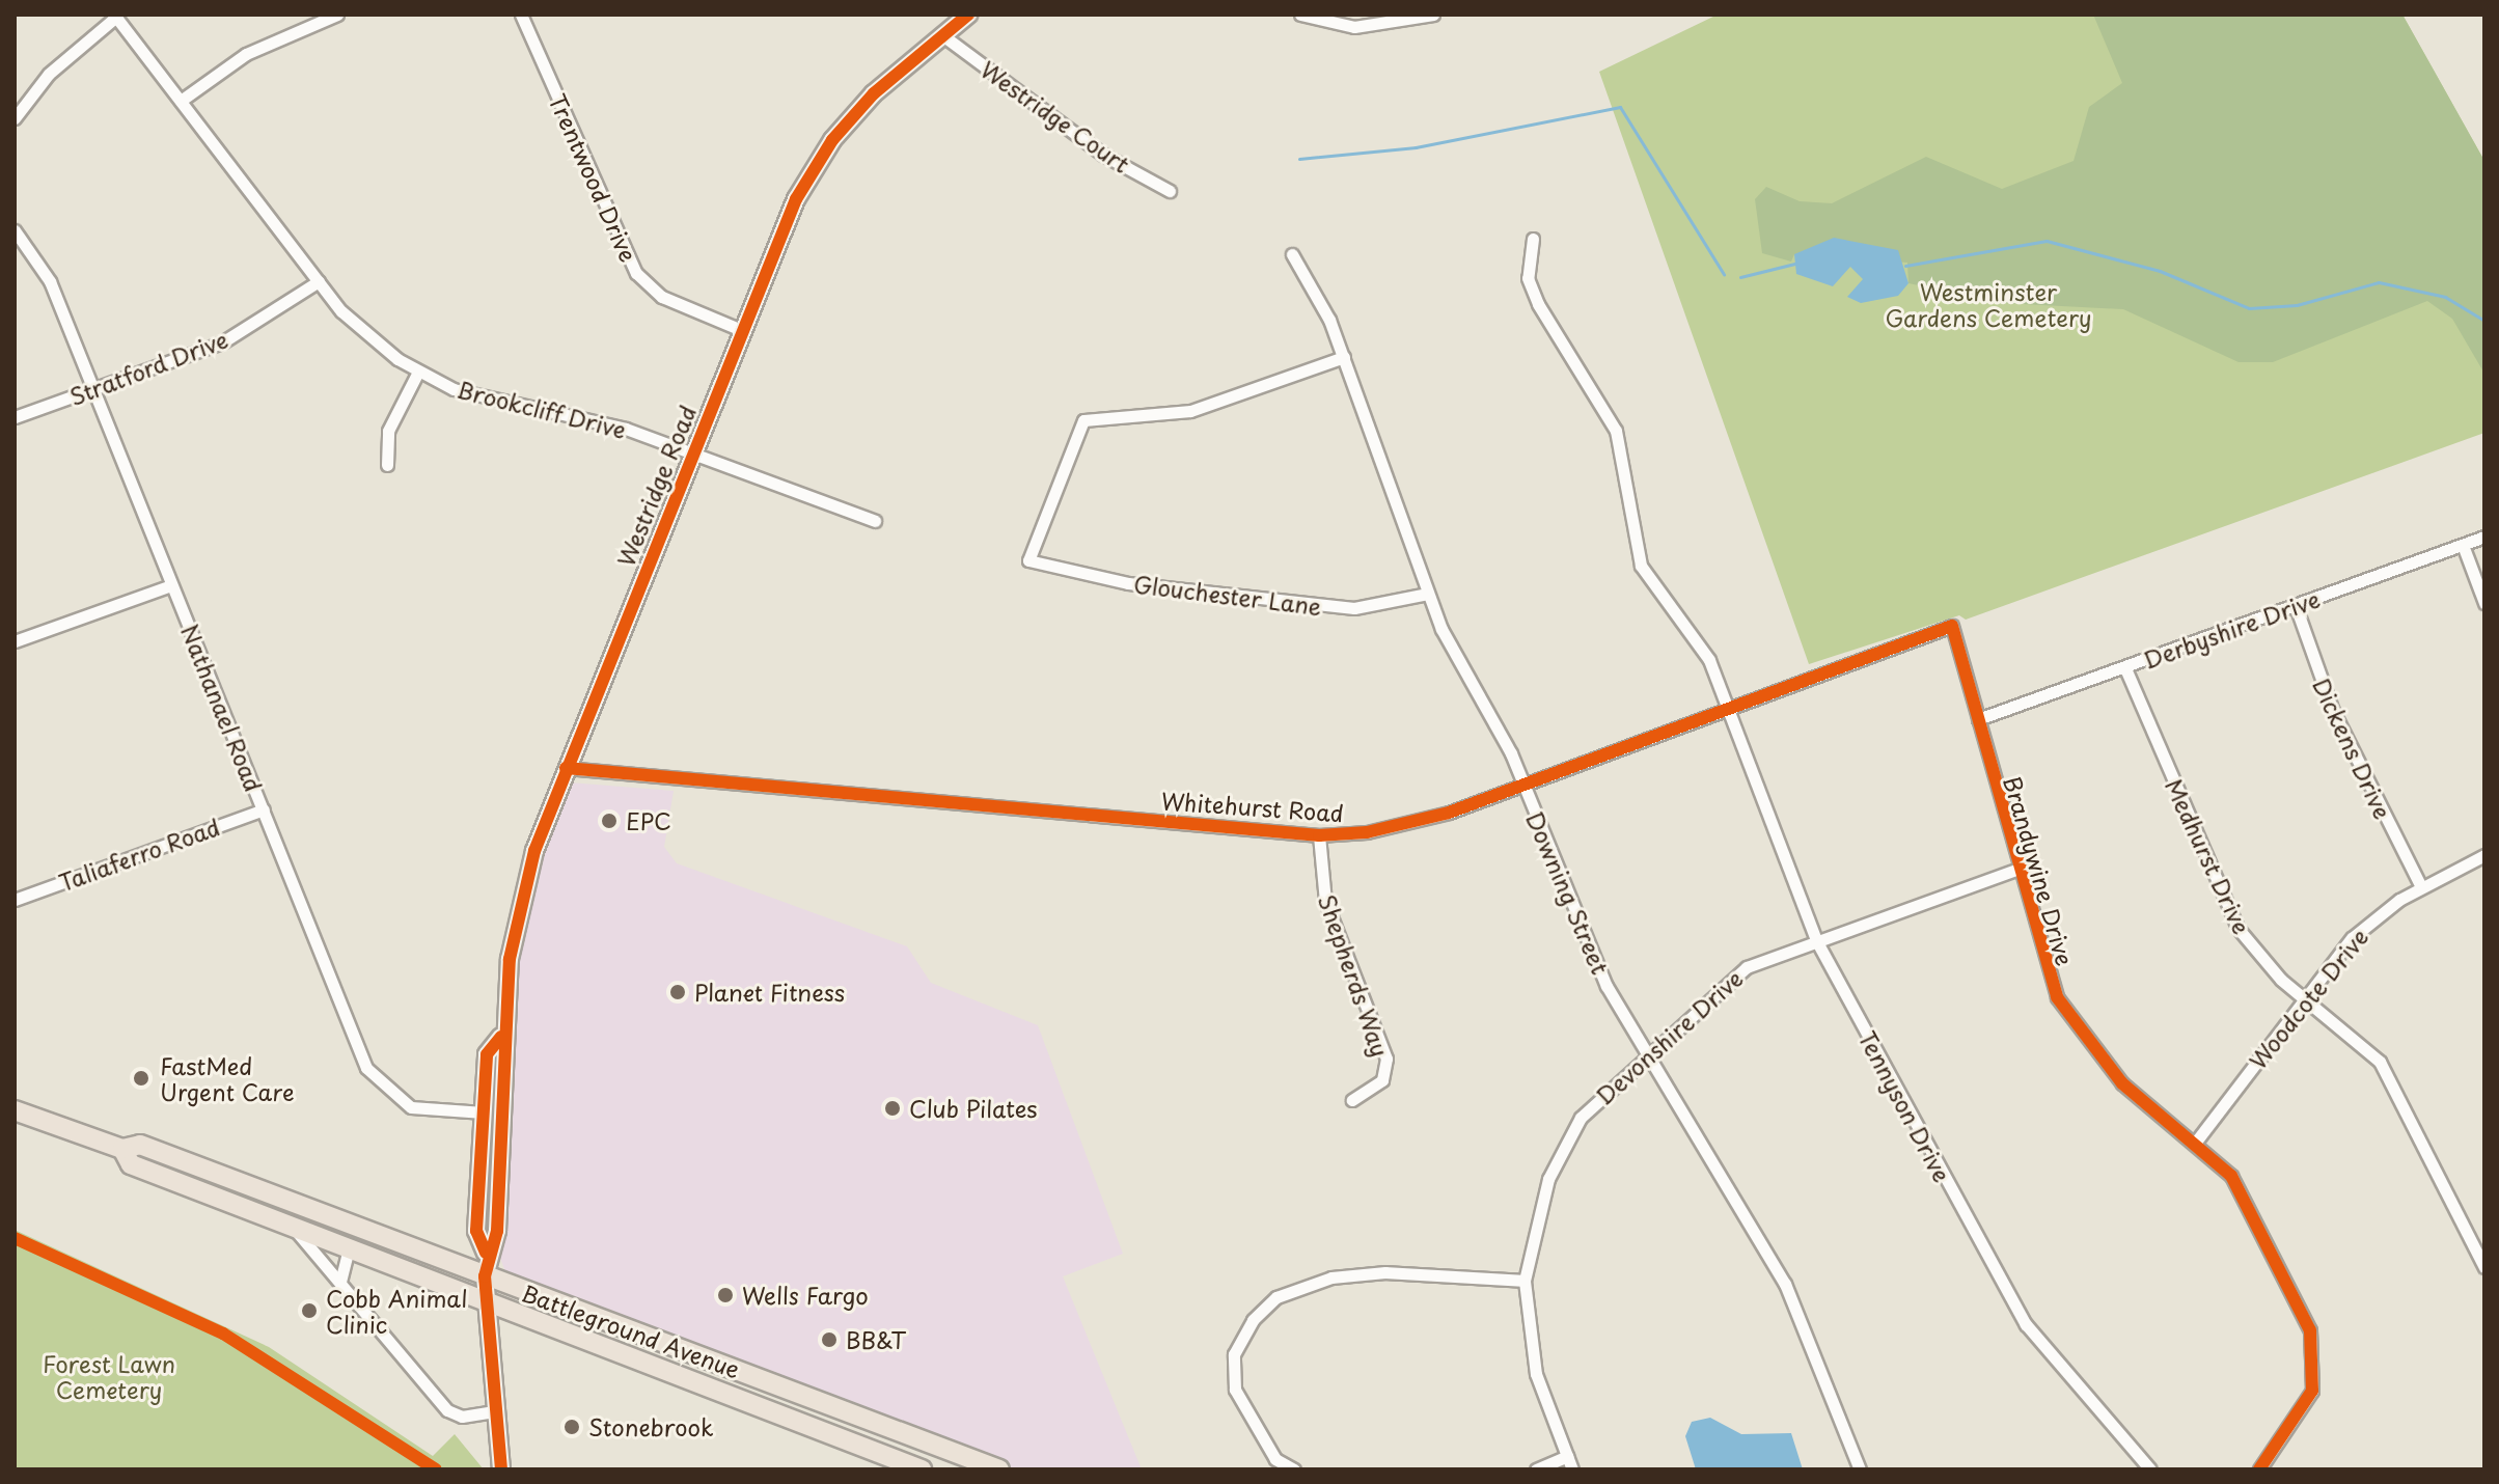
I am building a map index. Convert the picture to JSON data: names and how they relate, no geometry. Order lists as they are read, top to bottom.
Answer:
{
  "streets": {
    "main road": ["Westridge Road", "Battleground Avenue"],
    "street": [
      "Westridge Court",
      "Trentwood Drive",
      "Stratford Drive",
      "Brookcliff Drive",
      "Glouchester Lane",
      "Derbyshire Drive",
      "Nathanael Road",
      "Dickens Drive",
      "Whitehurst Road",
      "Taliaferro Road",
      "Medhurst Drive",
      "Brandywine Drive",
      "Downing Street",
      "Shepherds Way",
      "Woodcote Drive",
      "Devonshire Drive",
      "Tennyson Drive"
    ]
  },
  "crossings": [
    ["Westridge Court", "Westridge Road"],
    ["Trentwood Drive", "Westridge Road"],
    ["Stratford Drive", "Brookcliff Drive"],
    ["Stratford Drive", "Nathanael Road"],
    ["Brookcliff Drive", "Westridge Road"],
    ["Westridge Road", "Nathanael Road"],
    ["Westridge Road", "Whitehurst Road"],
    ["Westridge Road", "Battleground Avenue"],
    ["Glouchester Lane", "Downing Street"],
    ["Derbyshire Drive", "Dickens Drive"],
    ["Derbyshire Drive", "Medhurst Drive"],
    ["Derbyshire Drive", "Brandywine Drive"],
    ["Nathanael Road", "Taliaferro Road"],
    ["Dickens Drive", "Woodcote Drive"],
    ["Whitehurst Road", "Brandywine Drive"],
    ["Whitehurst Road", "Downing Street"],
    ["Whitehurst Road", "Shepherds Way"],
    ["Whitehurst Road", "Tennyson Drive"],
    ["Medhurst Drive", "Woodcote Drive"],
    ["Brandywine Drive", "Woodcote Drive"],
    ["Brandywine Drive", "Devonshire Drive"],
    ["Downing Street", "Devonshire Drive"],
    ["Devonshire Drive", "Tennyson Drive"]
  ],
  "parks": ["Westminster Gardens Cemetery", "Forest Lawn Cemetery"],
  "places": [
    "EPC",
    "Planet Fitness",
    "FastMed Urgent Care",
    "Club Pilates",
    "Wells Fargo",
    "Cobb Animal Clinic",
    "BB&T",
    "Stonebrook"
  ]
}
